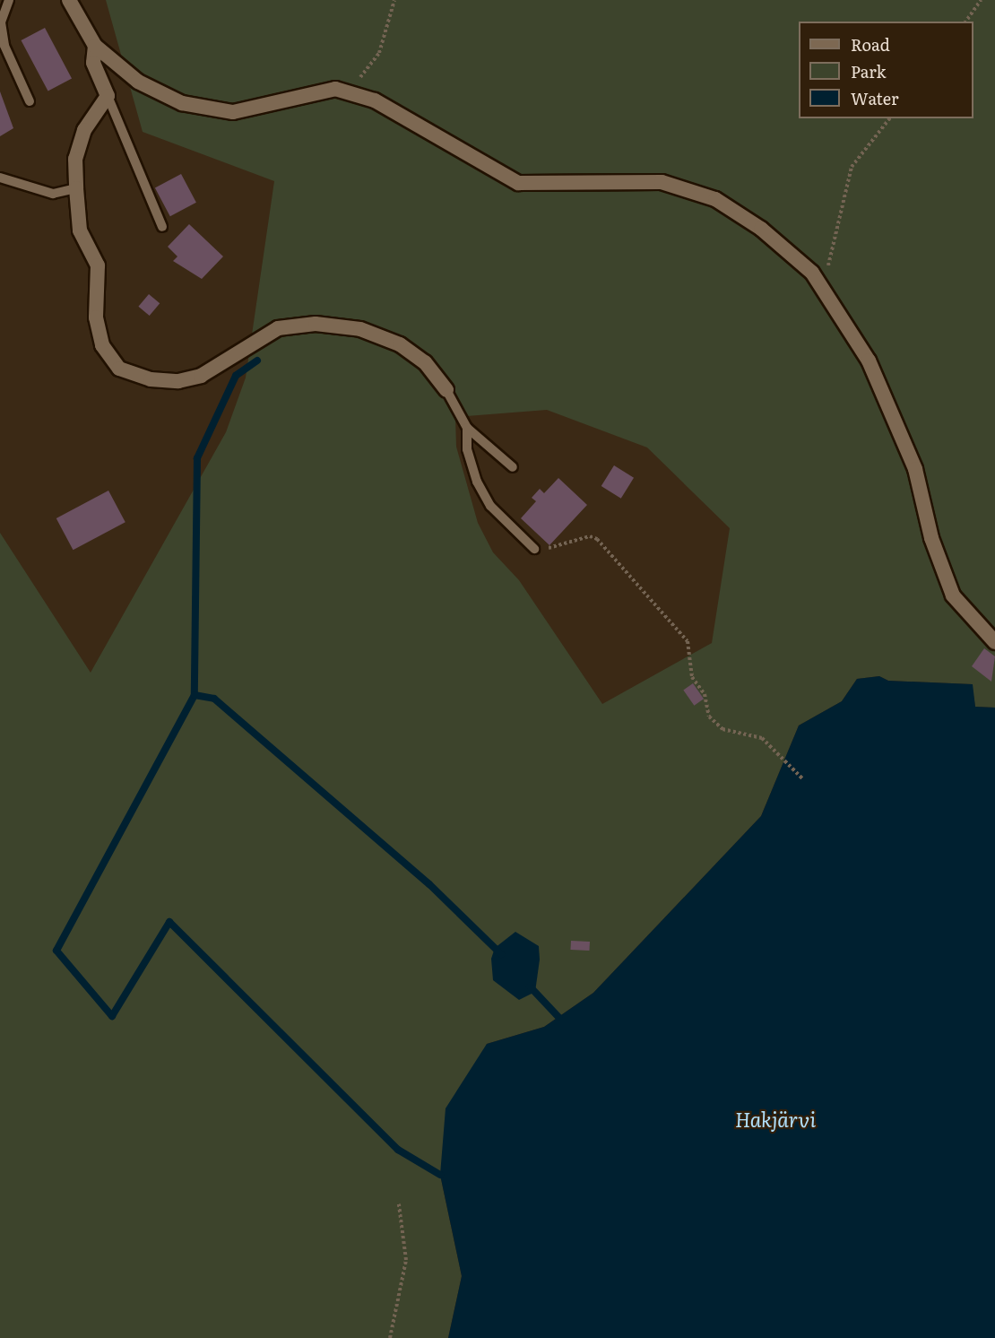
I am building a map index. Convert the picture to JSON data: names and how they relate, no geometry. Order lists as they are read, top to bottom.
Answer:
{
  "water": ["Hakjärvi"],
  "legend": ["Road", "Park", "Water"]
}
